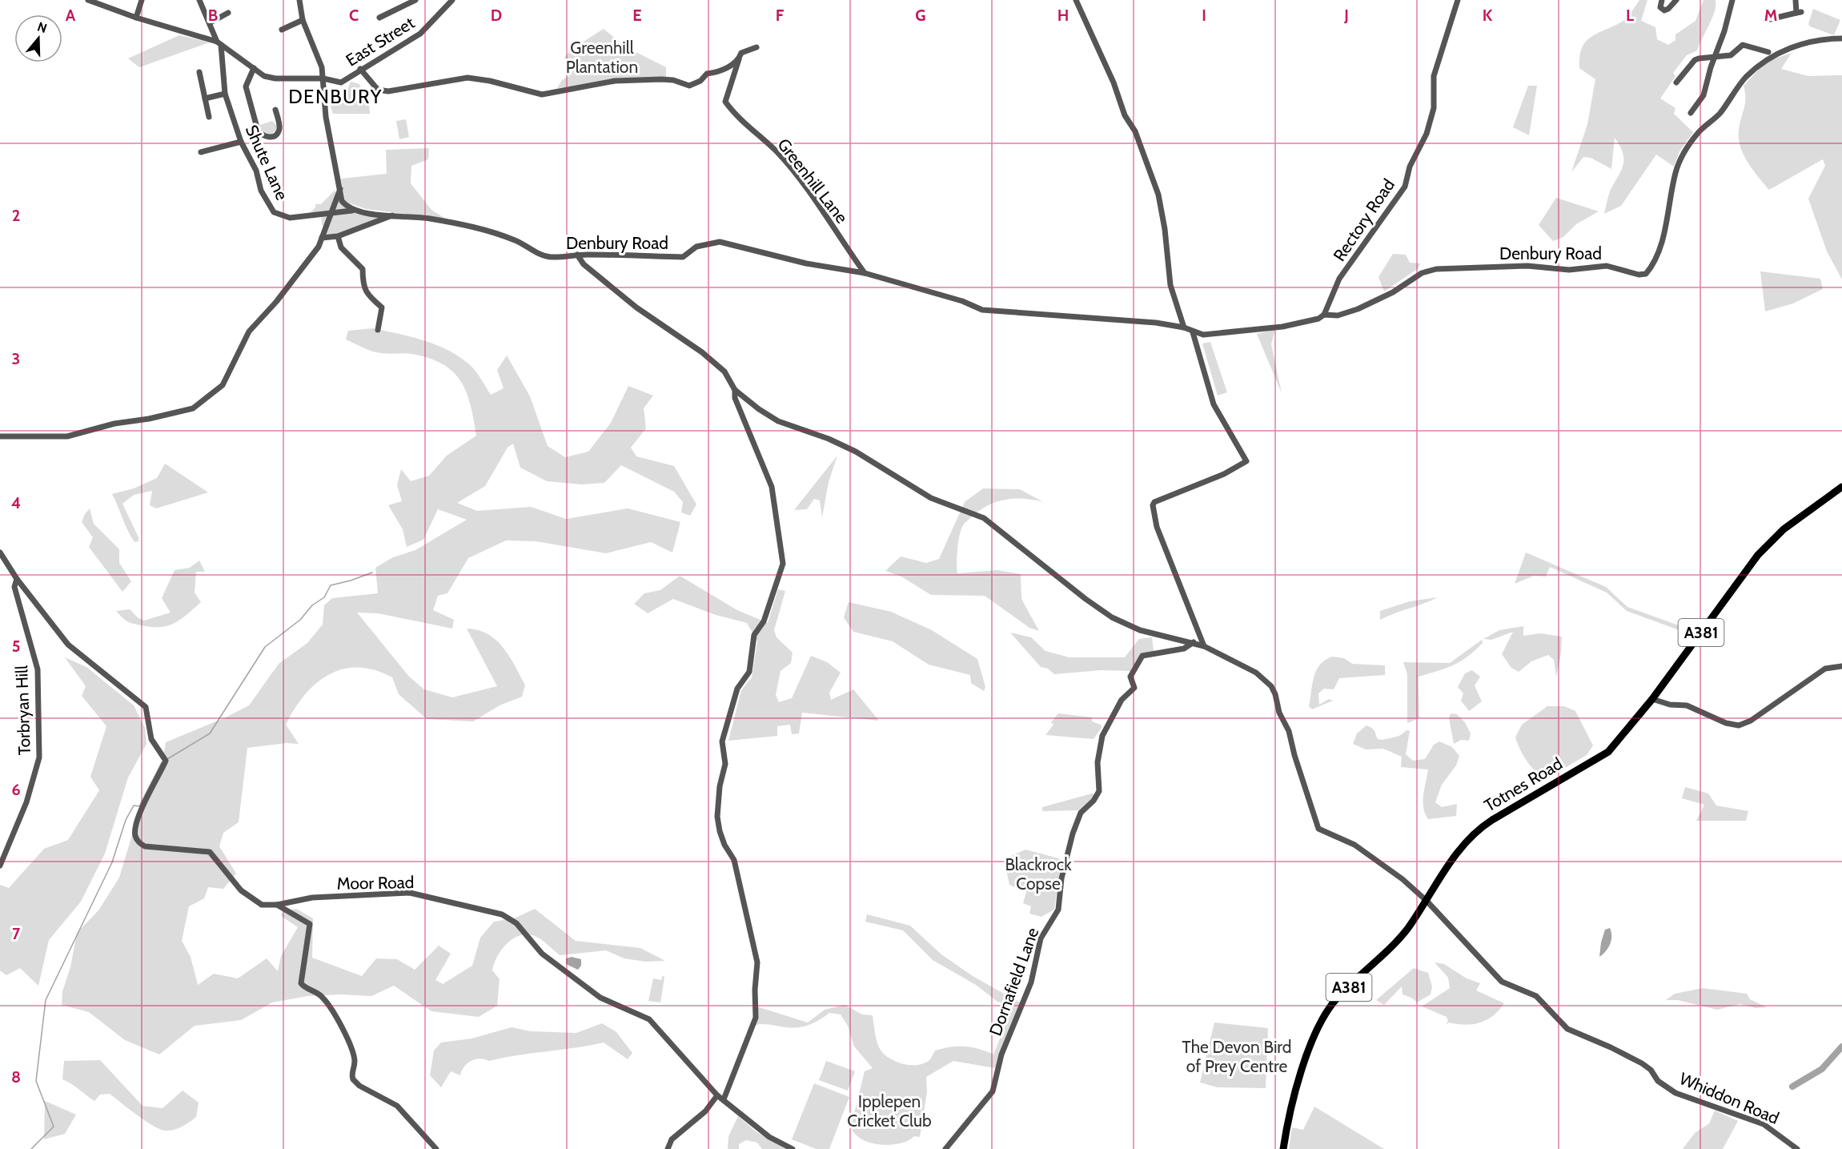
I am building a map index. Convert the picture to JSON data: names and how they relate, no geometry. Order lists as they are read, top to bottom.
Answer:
{
  "streets": {
    "main road": ["A381", "Totnes Road"],
    "street": [
      "East Street",
      "Shute Lane",
      "Greenhill Lane",
      "Rectory Road",
      "Denbury Road",
      "Torbryan Hill",
      "Moor Road",
      "Dornafield Lane",
      "Whiddon Road"
    ]
  },
  "crossings": [
    ["East Street", "Shute Lane"],
    ["Shute Lane", "Denbury Road"],
    ["Greenhill Lane", "Denbury Road"],
    ["Rectory Road", "Denbury Road"],
    ["Totnes Road", "Whiddon Road"],
    ["Dornafield Lane", "Whiddon Road"]
  ],
  "districts": ["DENBURY"],
  "parks": [
    "Greenhill Plantation",
    "Blackrock Copse",
    "The Devon Bird of Prey Centre",
    "Ipplepen Cricket Club"
  ],
  "north": "top",
  "grid": {
    "columns": [
      "A",
      "B",
      "C",
      "D",
      "E",
      "F",
      "G",
      "H",
      "I",
      "J",
      "K",
      "L",
      "M"
    ],
    "rows": [
      "2",
      "3",
      "4",
      "5",
      "6",
      "7",
      "8"
    ]
  }
}
